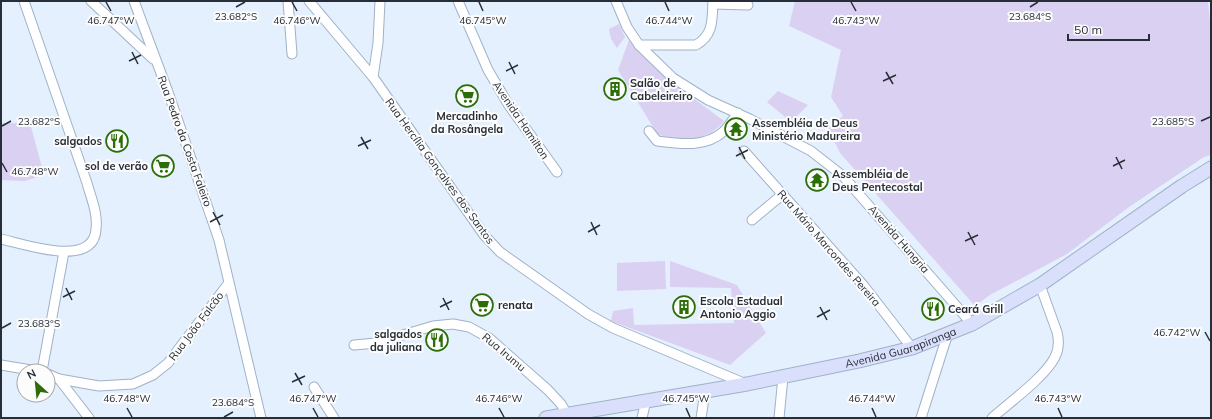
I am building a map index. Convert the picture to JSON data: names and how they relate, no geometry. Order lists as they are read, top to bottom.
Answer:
{
  "streets": {
    "main road": ["Avenida Guarapiranga"],
    "street": [
      "Avenida Hamilton",
      "Rua Pedro da Costa Faleiro",
      "Rua Hercília Gonçalves dos Santos",
      "Avenida Hungria",
      "Rua Mário Marcondes Pereira",
      "Rua João Falcão",
      "Rua Irumu"
    ]
  },
  "crossings": [
    ["Rua Pedro da Costa Faleiro", "Rua João Falcão"],
    ["Rua Hercília Gonçalves dos Santos", "Avenida Guarapiranga"],
    ["Avenida Hungria", "Avenida Guarapiranga"],
    ["Rua Mário Marcondes Pereira", "Avenida Guarapiranga"],
    ["Avenida Guarapiranga", "Rua Irumu"]
  ],
  "places": {
    "building": ["Salão de Cabeleireiro", "Escola Estadual Antonio Aggio"],
    "supermarket": ["Mercadinho da Rosângela", "sol de verão", "renata"],
    "temple": ["Assembléia de Deus Ministério Madureira", "Assembléia de Deus Pentecostal"],
    "restaurant": ["salgados", "Ceará Grill", "salgados da juliana"]
  },
  "scale_bar": "50 m",
  "north": "top left",
  "coordinates": [
    "23.682°S",
    "23.684°S",
    "46.747°W",
    "46.746°W",
    "46.745°W",
    "46.744°W",
    "46.743°W",
    "23.685°S",
    "46.748°W",
    "23.683°S",
    "46.742°W"
  ]
}
